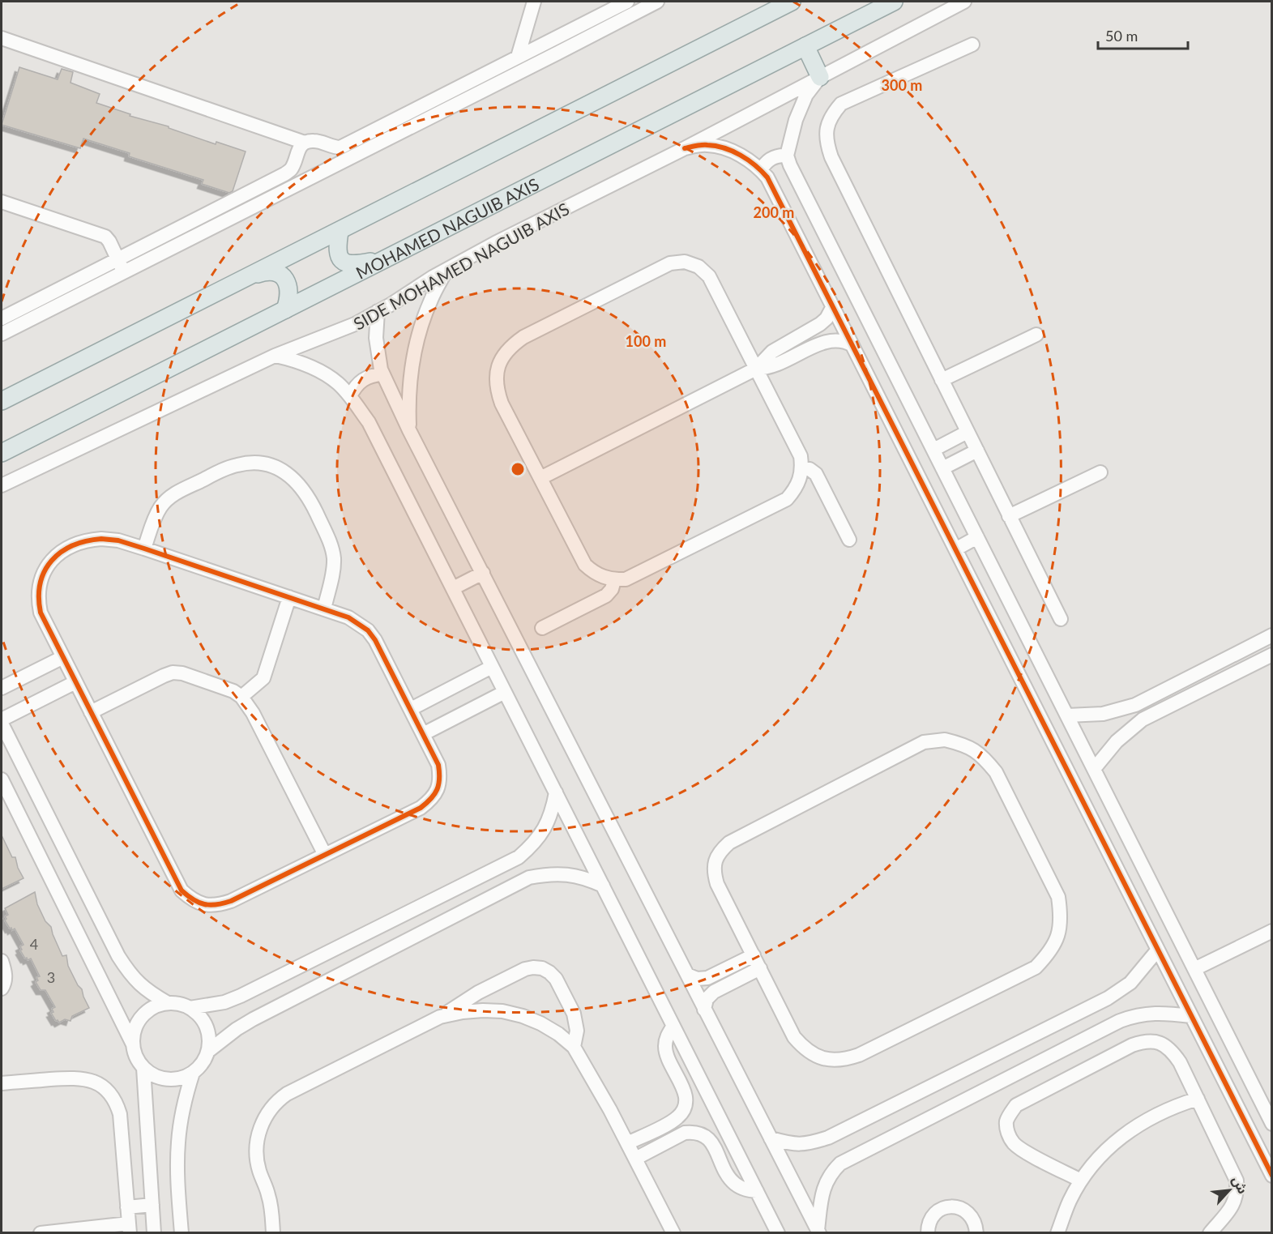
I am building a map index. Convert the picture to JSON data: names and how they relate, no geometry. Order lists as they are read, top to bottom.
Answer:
{
  "streets": {
    "main road": ["MOHAMED NAGUIB AXIS"],
    "street": ["SIDE MOHAMED NAGUIB AXIS"]
  },
  "house_numbers": ["4", "3"],
  "scale_bar": "50 m",
  "north": "top right",
  "rings": ["300 m", "200 m", "100 m"]
}
